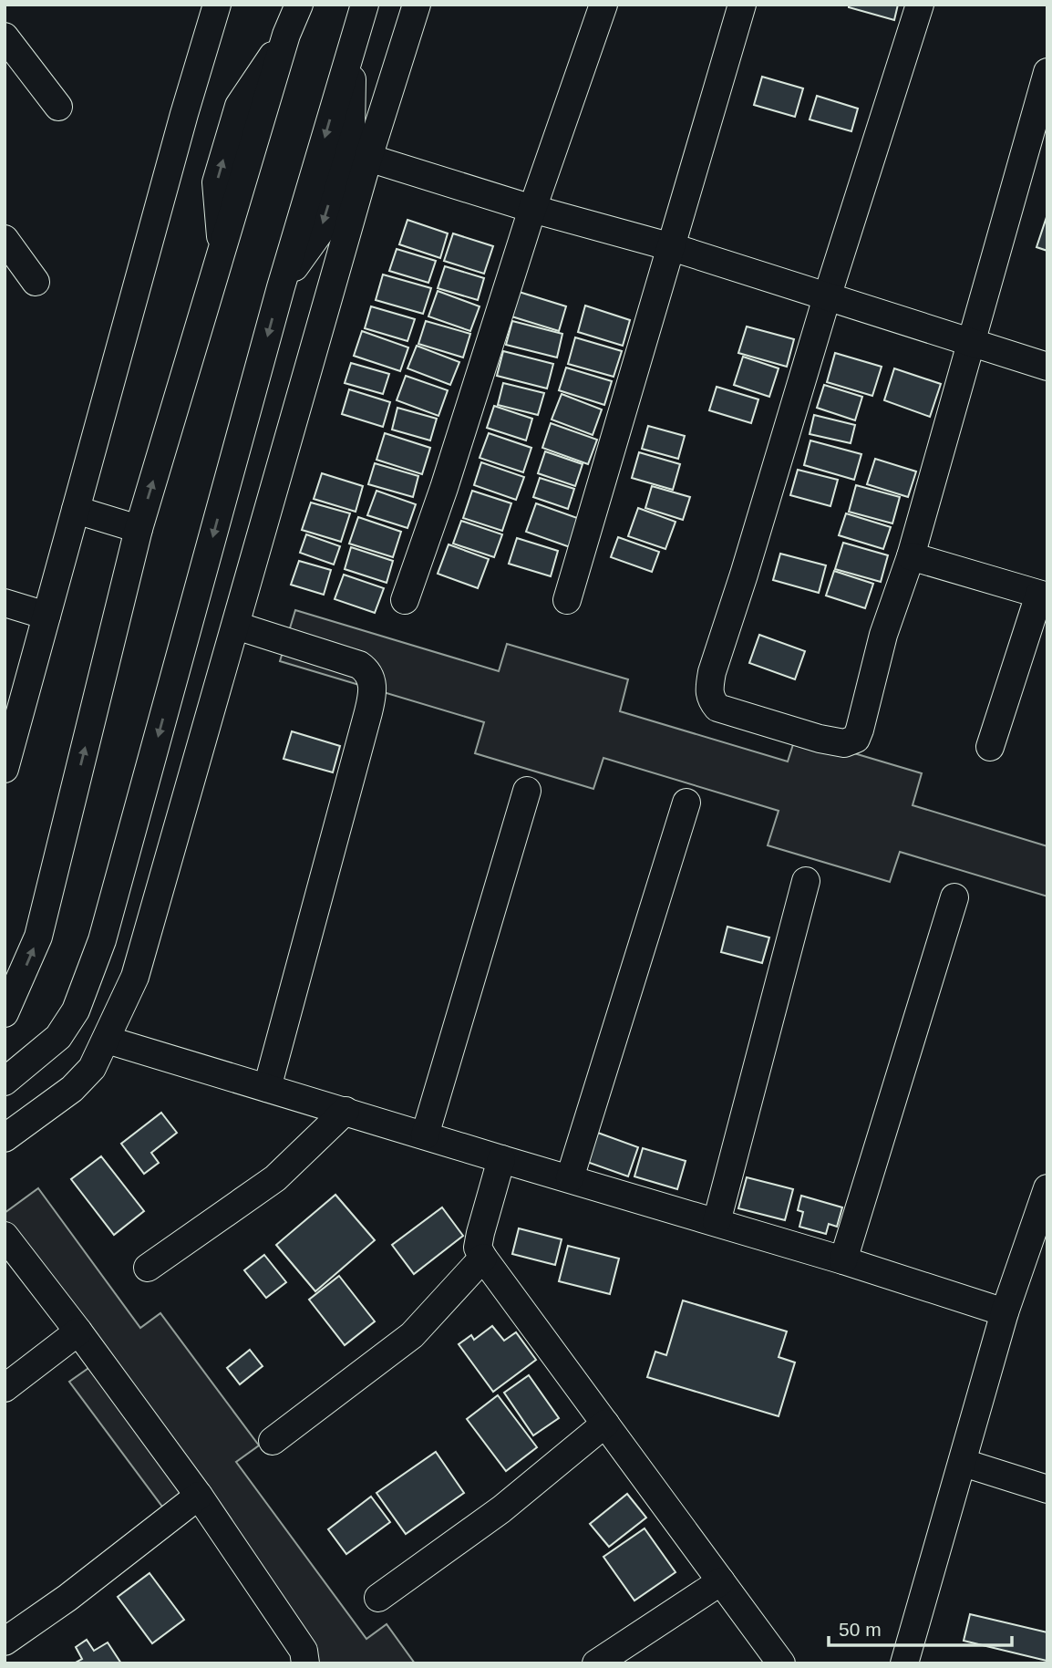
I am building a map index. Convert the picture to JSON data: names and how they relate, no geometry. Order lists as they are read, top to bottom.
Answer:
{
  "scale_bar": "50 m"
}
